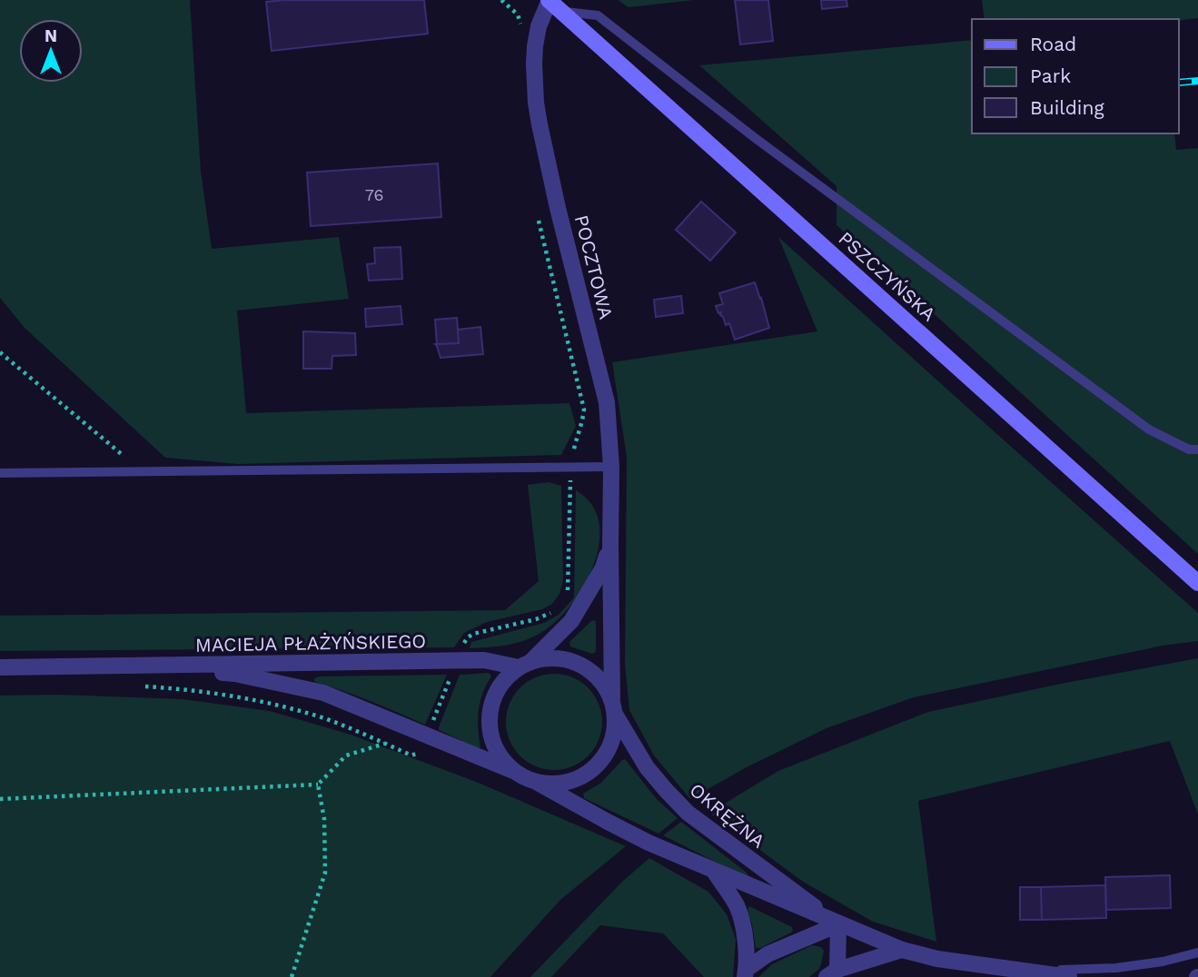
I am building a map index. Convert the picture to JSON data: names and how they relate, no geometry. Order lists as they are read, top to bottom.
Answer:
{
  "streets": {
    "main road": ["PSZCZYŃSKA"],
    "street": ["POCZTOWA", "MACIEJA PŁAŻYŃSKIEGO", "OKRĘŻNA"]
  },
  "crossings": [
    ["POCZTOWA", "PSZCZYŃSKA"],
    ["POCZTOWA", "MACIEJA PŁAŻYŃSKIEGO"],
    ["POCZTOWA", "OKRĘŻNA"],
    ["MACIEJA PŁAŻYŃSKIEGO", "OKRĘŻNA"]
  ],
  "house_numbers": ["76"],
  "legend": ["Road", "Park", "Building"],
  "north": "top"
}
